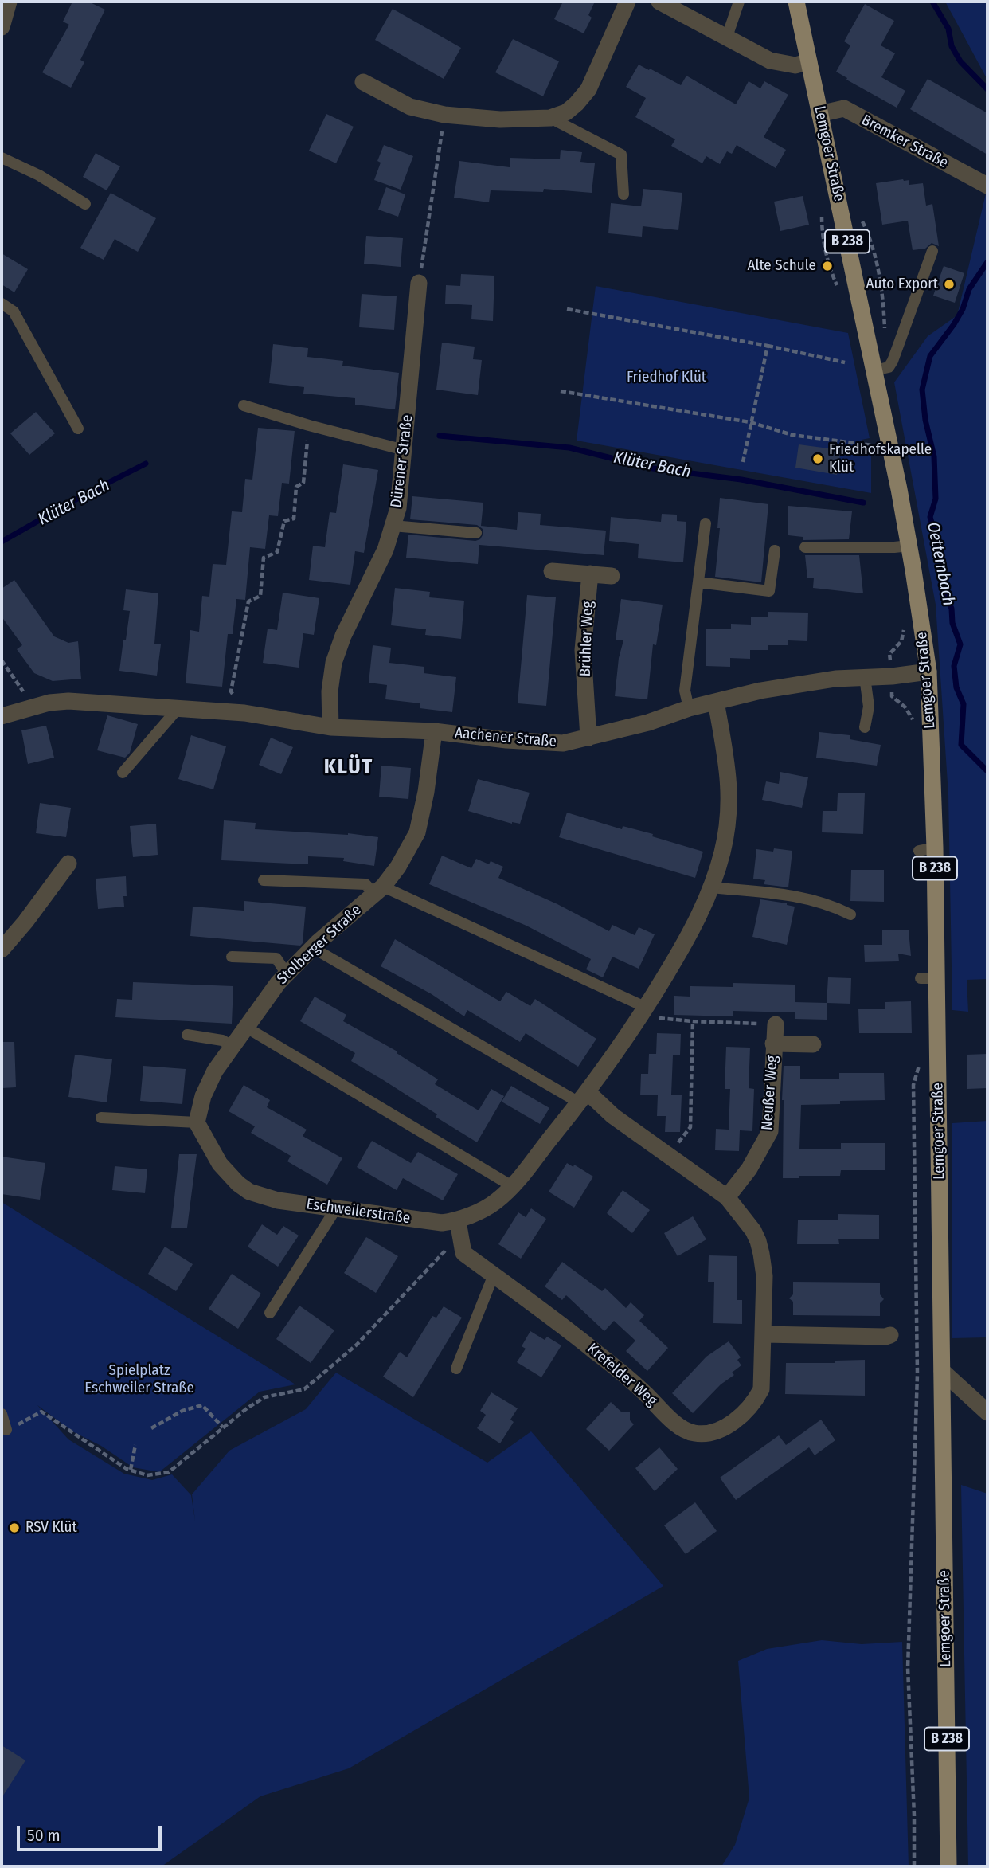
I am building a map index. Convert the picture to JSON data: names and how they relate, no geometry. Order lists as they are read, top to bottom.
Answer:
{
  "streets": {
    "main road": ["Lemgoer Straße", "B 238"],
    "street": [
      "Bremker Straße",
      "Dürener Straße",
      "Brühler Weg",
      "Aachener Straße",
      "Stolberger Straße",
      "Neußer Weg",
      "Eschweilerstraße",
      "Krefelder Weg"
    ]
  },
  "crossings": [
    ["Bremker Straße", "Lemgoer Straße"],
    ["Lemgoer Straße", "Aachener Straße"],
    ["Dürener Straße", "Aachener Straße"],
    ["Brühler Weg", "Aachener Straße"],
    ["Aachener Straße", "Stolberger Straße"],
    ["Aachener Straße", "Eschweilerstraße"],
    ["Stolberger Straße", "Eschweilerstraße"],
    ["Neußer Weg", "Krefelder Weg"],
    ["Eschweilerstraße", "Krefelder Weg"]
  ],
  "districts": ["KLÜT"],
  "water": ["Klüter Bach", "Oetternbach"],
  "parks": ["Friedhof Klüt", "Spielplatz Eschweiler Straße"],
  "places": [
    "Alte Schule",
    "Auto Export",
    "Friedhofskapelle Klüt",
    "RSV Klüt"
  ],
  "scale_bar": "50 m"
}
